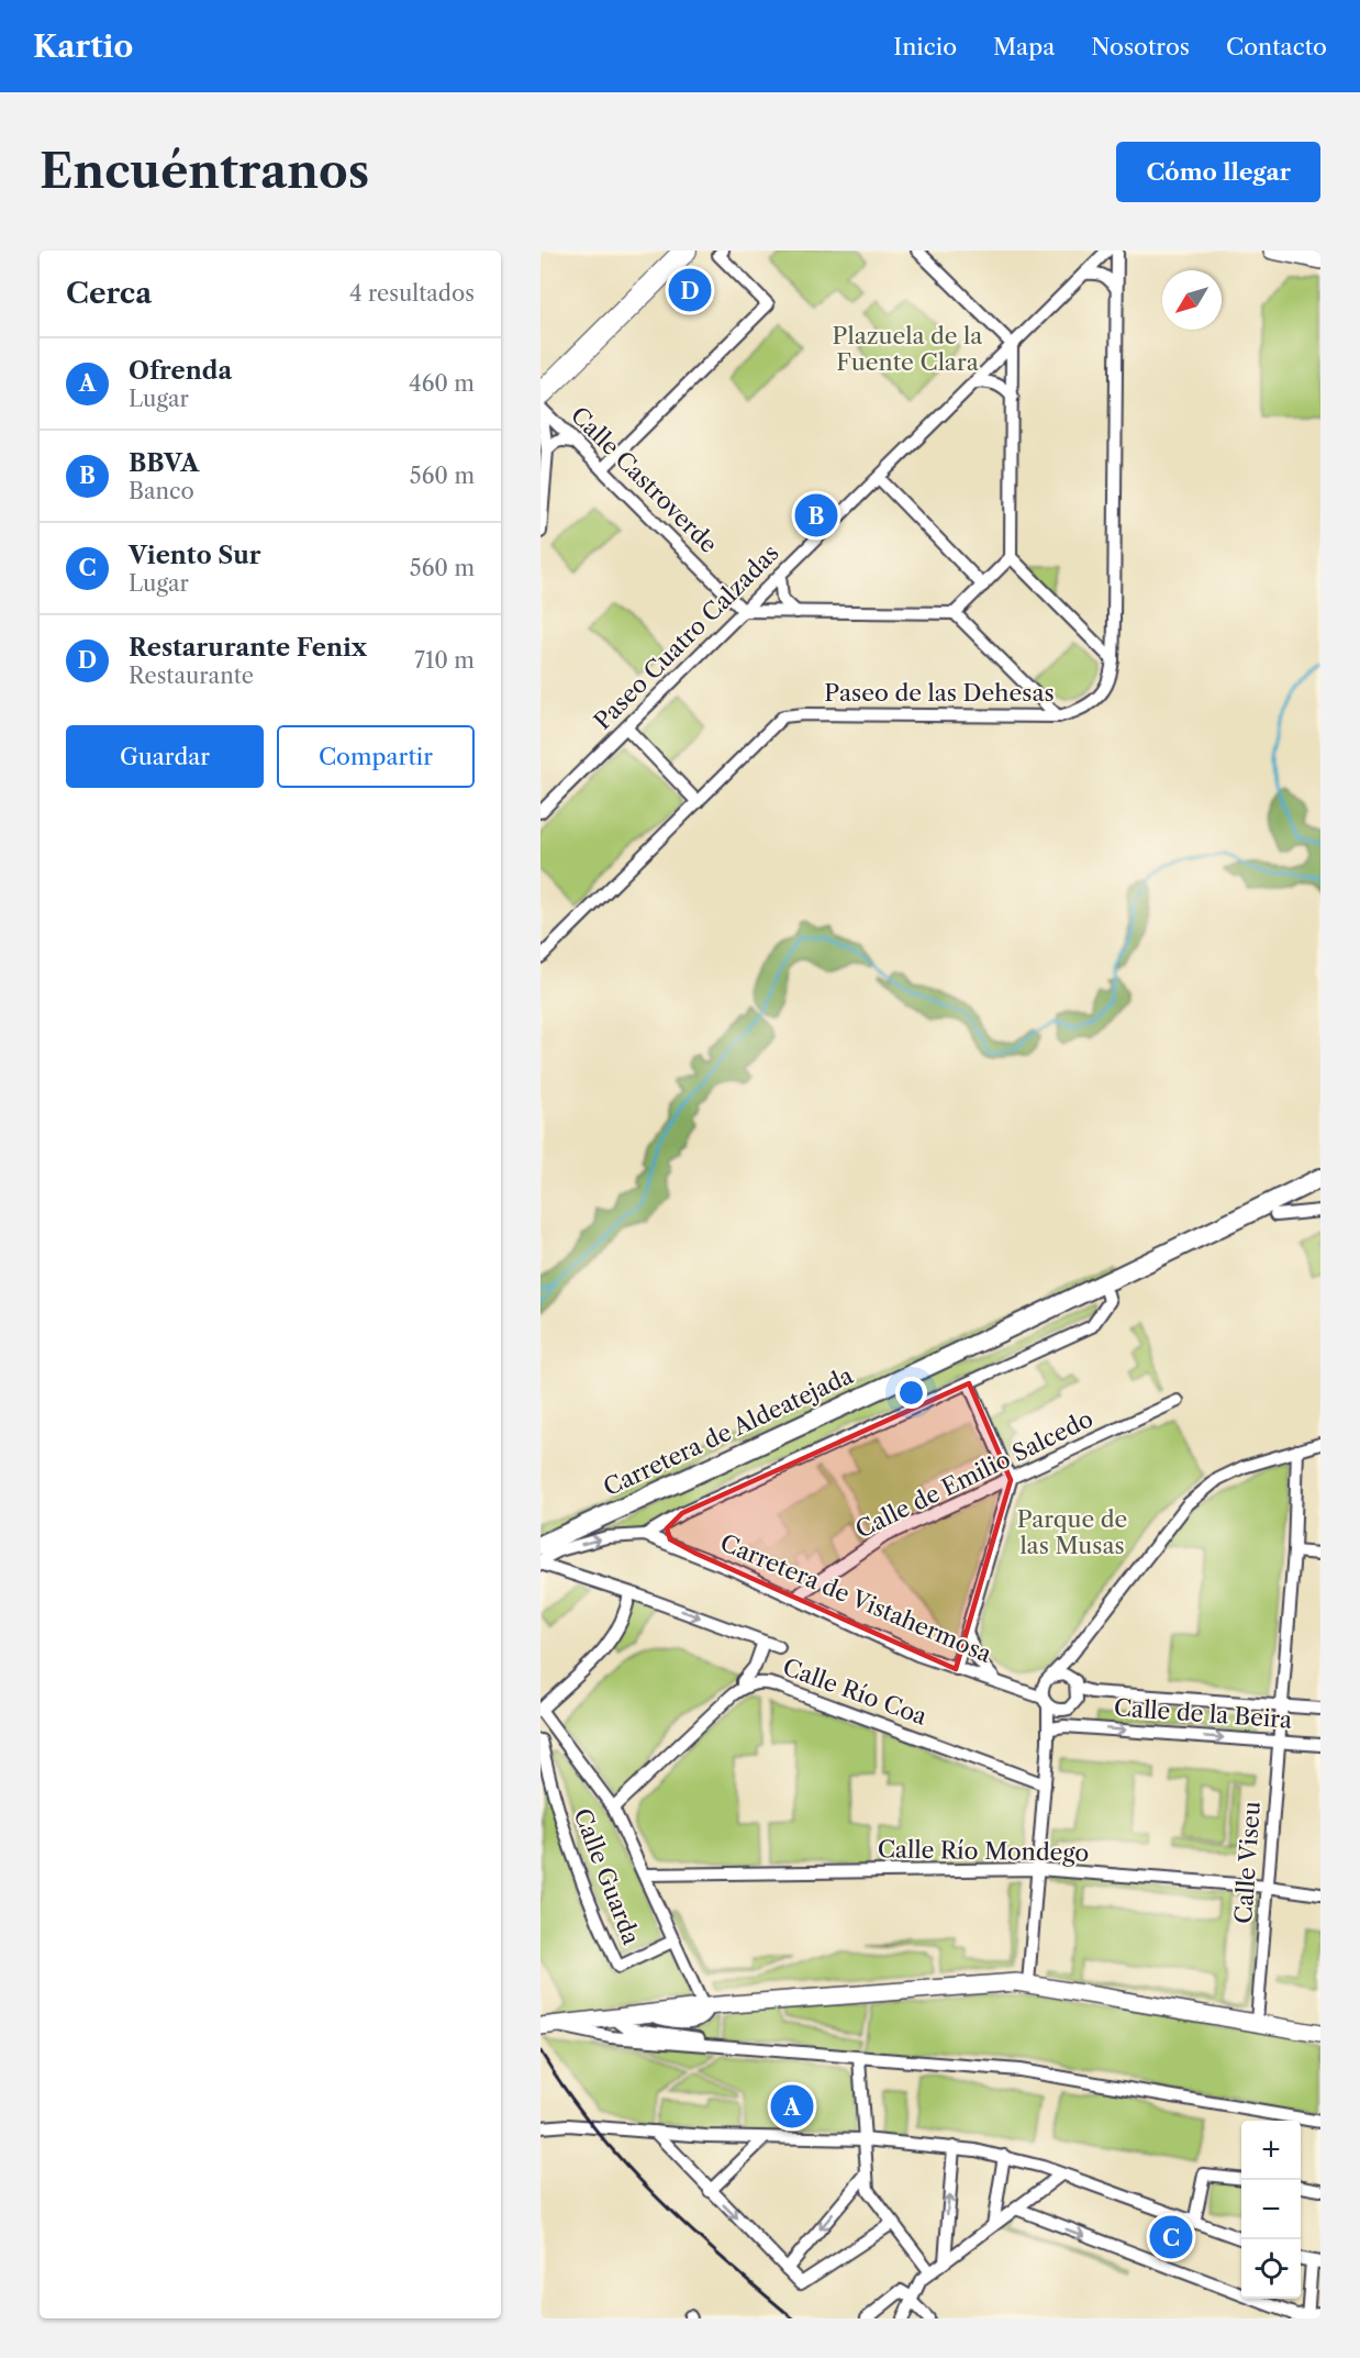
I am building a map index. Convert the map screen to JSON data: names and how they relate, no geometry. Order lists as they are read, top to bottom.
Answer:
{
  "streets": {
    "main road": ["Carretera de Aldeatejada"],
    "street": [
      "Calle Castroverde",
      "Paseo Cuatro Calzadas",
      "Paseo de las Dehesas",
      "Calle de Emilio Salcedo",
      "Carretera de Vistahermosa",
      "Calle Río Coa",
      "Calle de la Beira",
      "Calle Río Mondego",
      "Calle Viseu",
      "Calle Guarda"
    ]
  },
  "crossings": [
    ["Calle Castroverde", "Paseo Cuatro Calzadas"],
    ["Calle de Emilio Salcedo", "Carretera de Vistahermosa"],
    ["Carretera de Vistahermosa", "Calle de la Beira"],
    ["Calle de la Beira", "Calle Viseu"],
    ["Calle Río Mondego", "Calle Viseu"],
    ["Calle Río Mondego", "Calle Guarda"]
  ],
  "parks": ["Plazuela de la Fuente Clara", "Parque de las Musas"],
  "north": "bottom left",
  "page": {
    "header": "Kartio",
    "nav": [
      "Inicio",
      "Mapa",
      "Nosotros",
      "Contacto"
    ],
    "buttons": [
      "Cómo llegar",
      ["Guardar", "Compartir"]
    ],
    "title": "Encuéntranos",
    "heading": ["Cerca", "4 resultados"],
    "pins": [
      "D",
      "B",
      "A",
      "C"
    ],
    "list": [
      {
        "mark": "A",
        "name": "Ofrenda",
        "note": "Lugar",
        "value": "460 m"
      },
      {
        "mark": "B",
        "name": "BBVA",
        "note": "Banco",
        "value": "560 m"
      },
      {
        "mark": "C",
        "name": "Viento Sur",
        "note": "Lugar",
        "value": "560 m"
      },
      {
        "mark": "D",
        "name": "Restarurante Fenix",
        "note": "Restaurante",
        "value": "710 m"
      }
    ],
    "map_buttons": ["+", "−"]
  }
}
